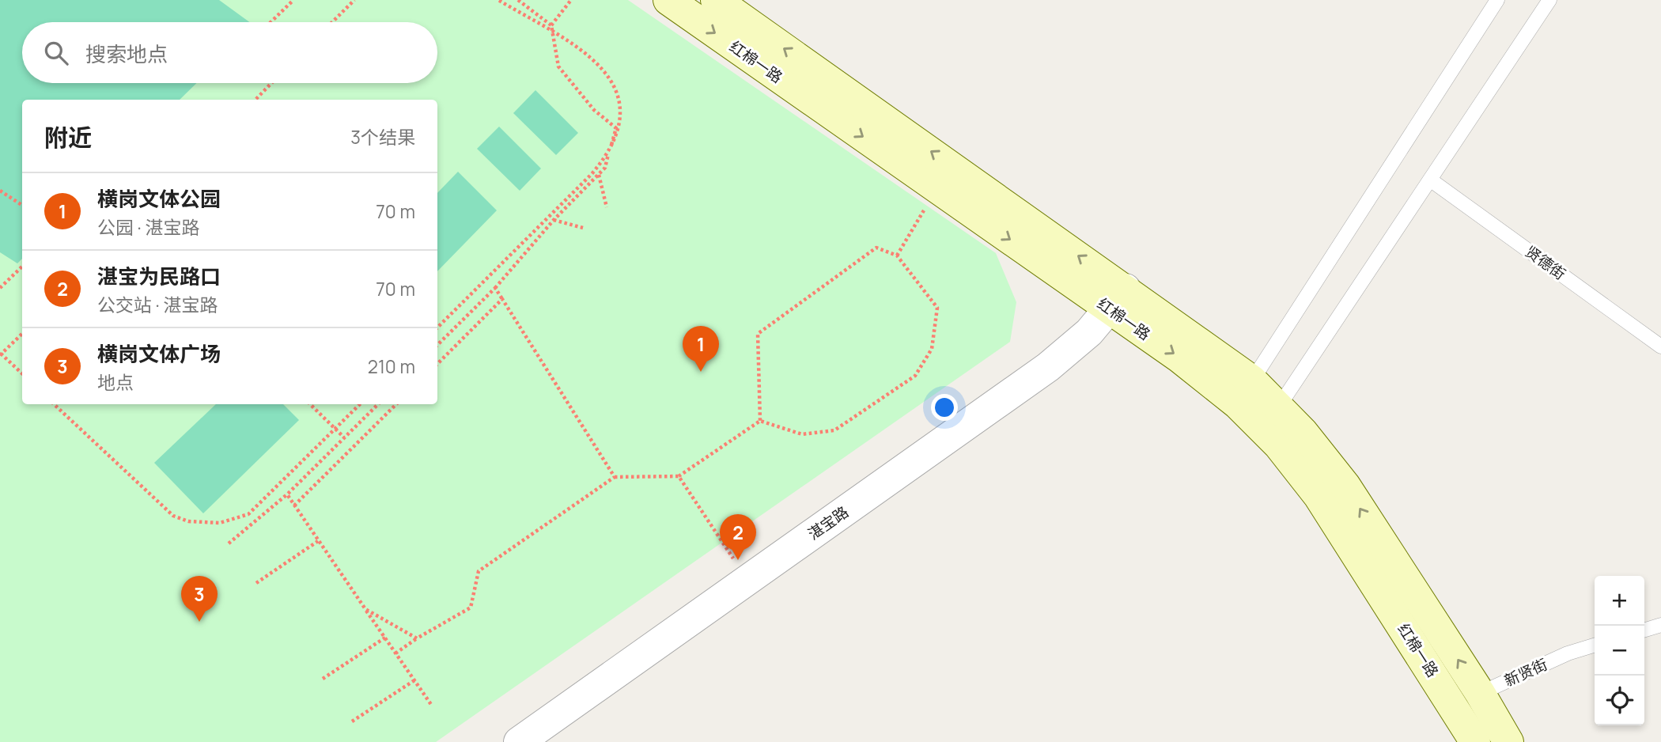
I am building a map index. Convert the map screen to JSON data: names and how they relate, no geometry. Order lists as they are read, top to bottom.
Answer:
{
  "streets": {
    "main road": ["红棉一路"],
    "street": ["湛宝路"],
    "lane": ["贤德街", "新贤街"]
  },
  "crossings": [
    ["红棉一路", "湛宝路"],
    ["红棉一路", "新贤街"]
  ],
  "page": {
    "search": "搜索地点",
    "heading": ["附近", "3个结果"],
    "list": [
      {
        "mark": "1",
        "name": "横岗文体公园",
        "note": "公园 · 湛宝路",
        "value": "70 m"
      },
      {
        "mark": "2",
        "name": "湛宝为民路口",
        "note": "公交站 · 湛宝路",
        "value": "70 m"
      },
      {
        "mark": "3",
        "name": "横岗文体广场",
        "note": "地点",
        "value": "210 m"
      }
    ],
    "pins": ["1", "2", "3"],
    "map_buttons": ["+", "−"]
  }
}
